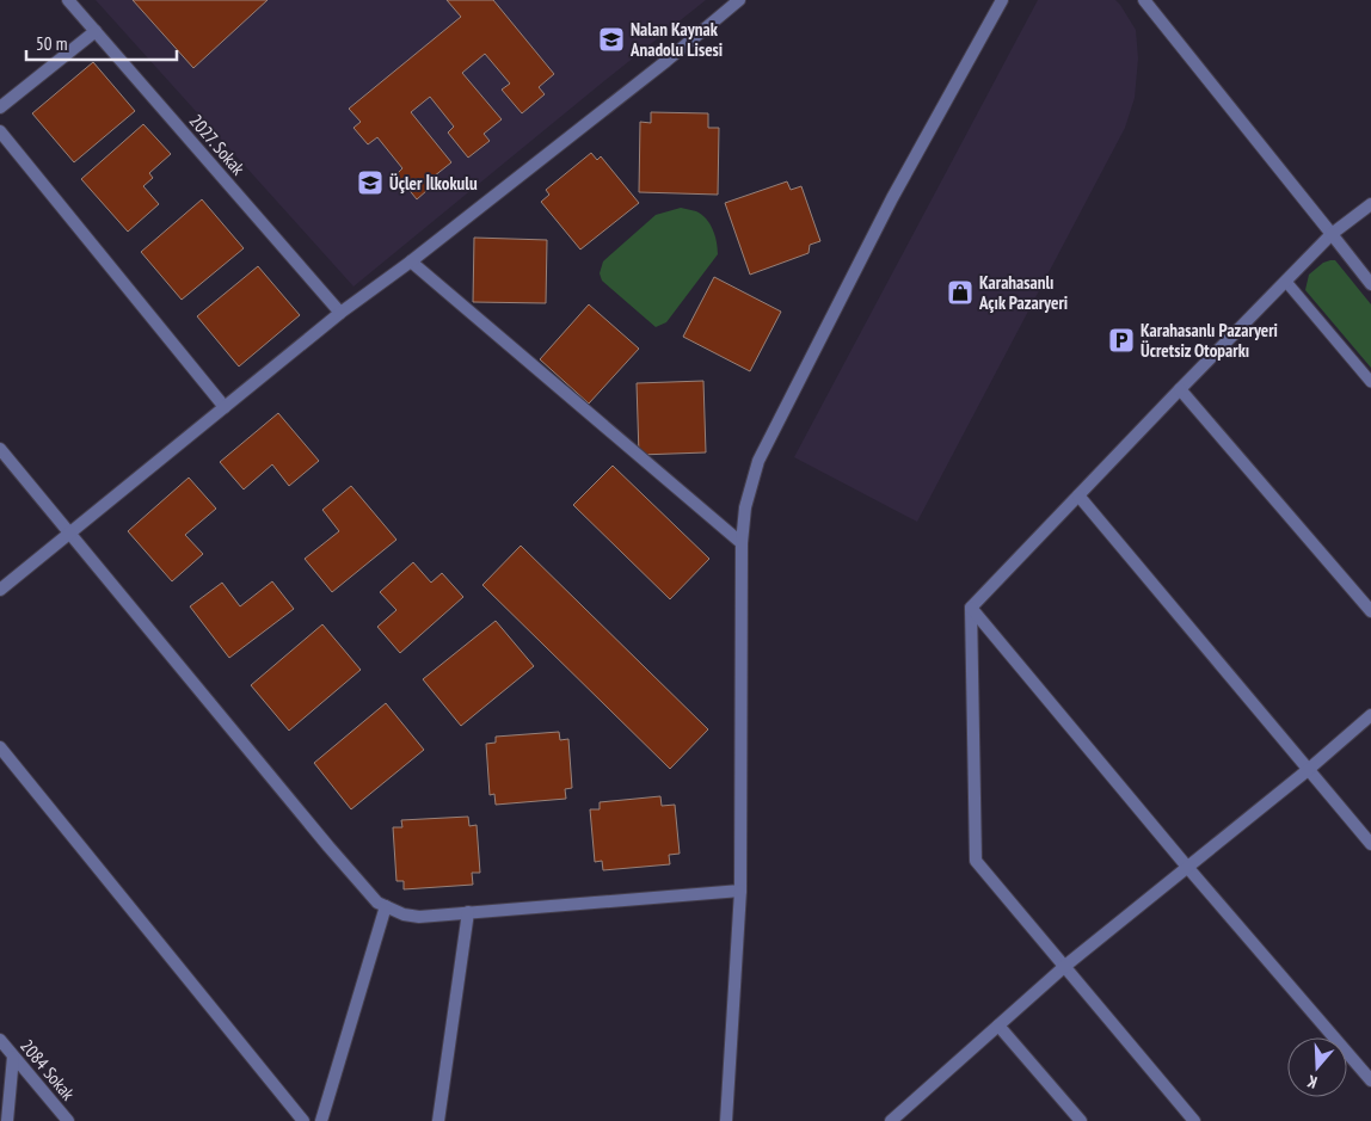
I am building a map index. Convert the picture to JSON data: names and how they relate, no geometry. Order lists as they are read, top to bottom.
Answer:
{
  "streets": {
    "street": ["2027. Sokak", "2084 Sokak"]
  },
  "places": {
    "school or university": ["Nalan Kaynak Anadolu Lisesi", "Üçler İlkokulu"],
    "shop": ["Karahasanlı Açık Pazaryeri"],
    "parking": ["Karahasanlı Pazaryeri Ücretsiz Otoparkı"]
  },
  "scale_bar": "50 m",
  "north": "bottom"
}
